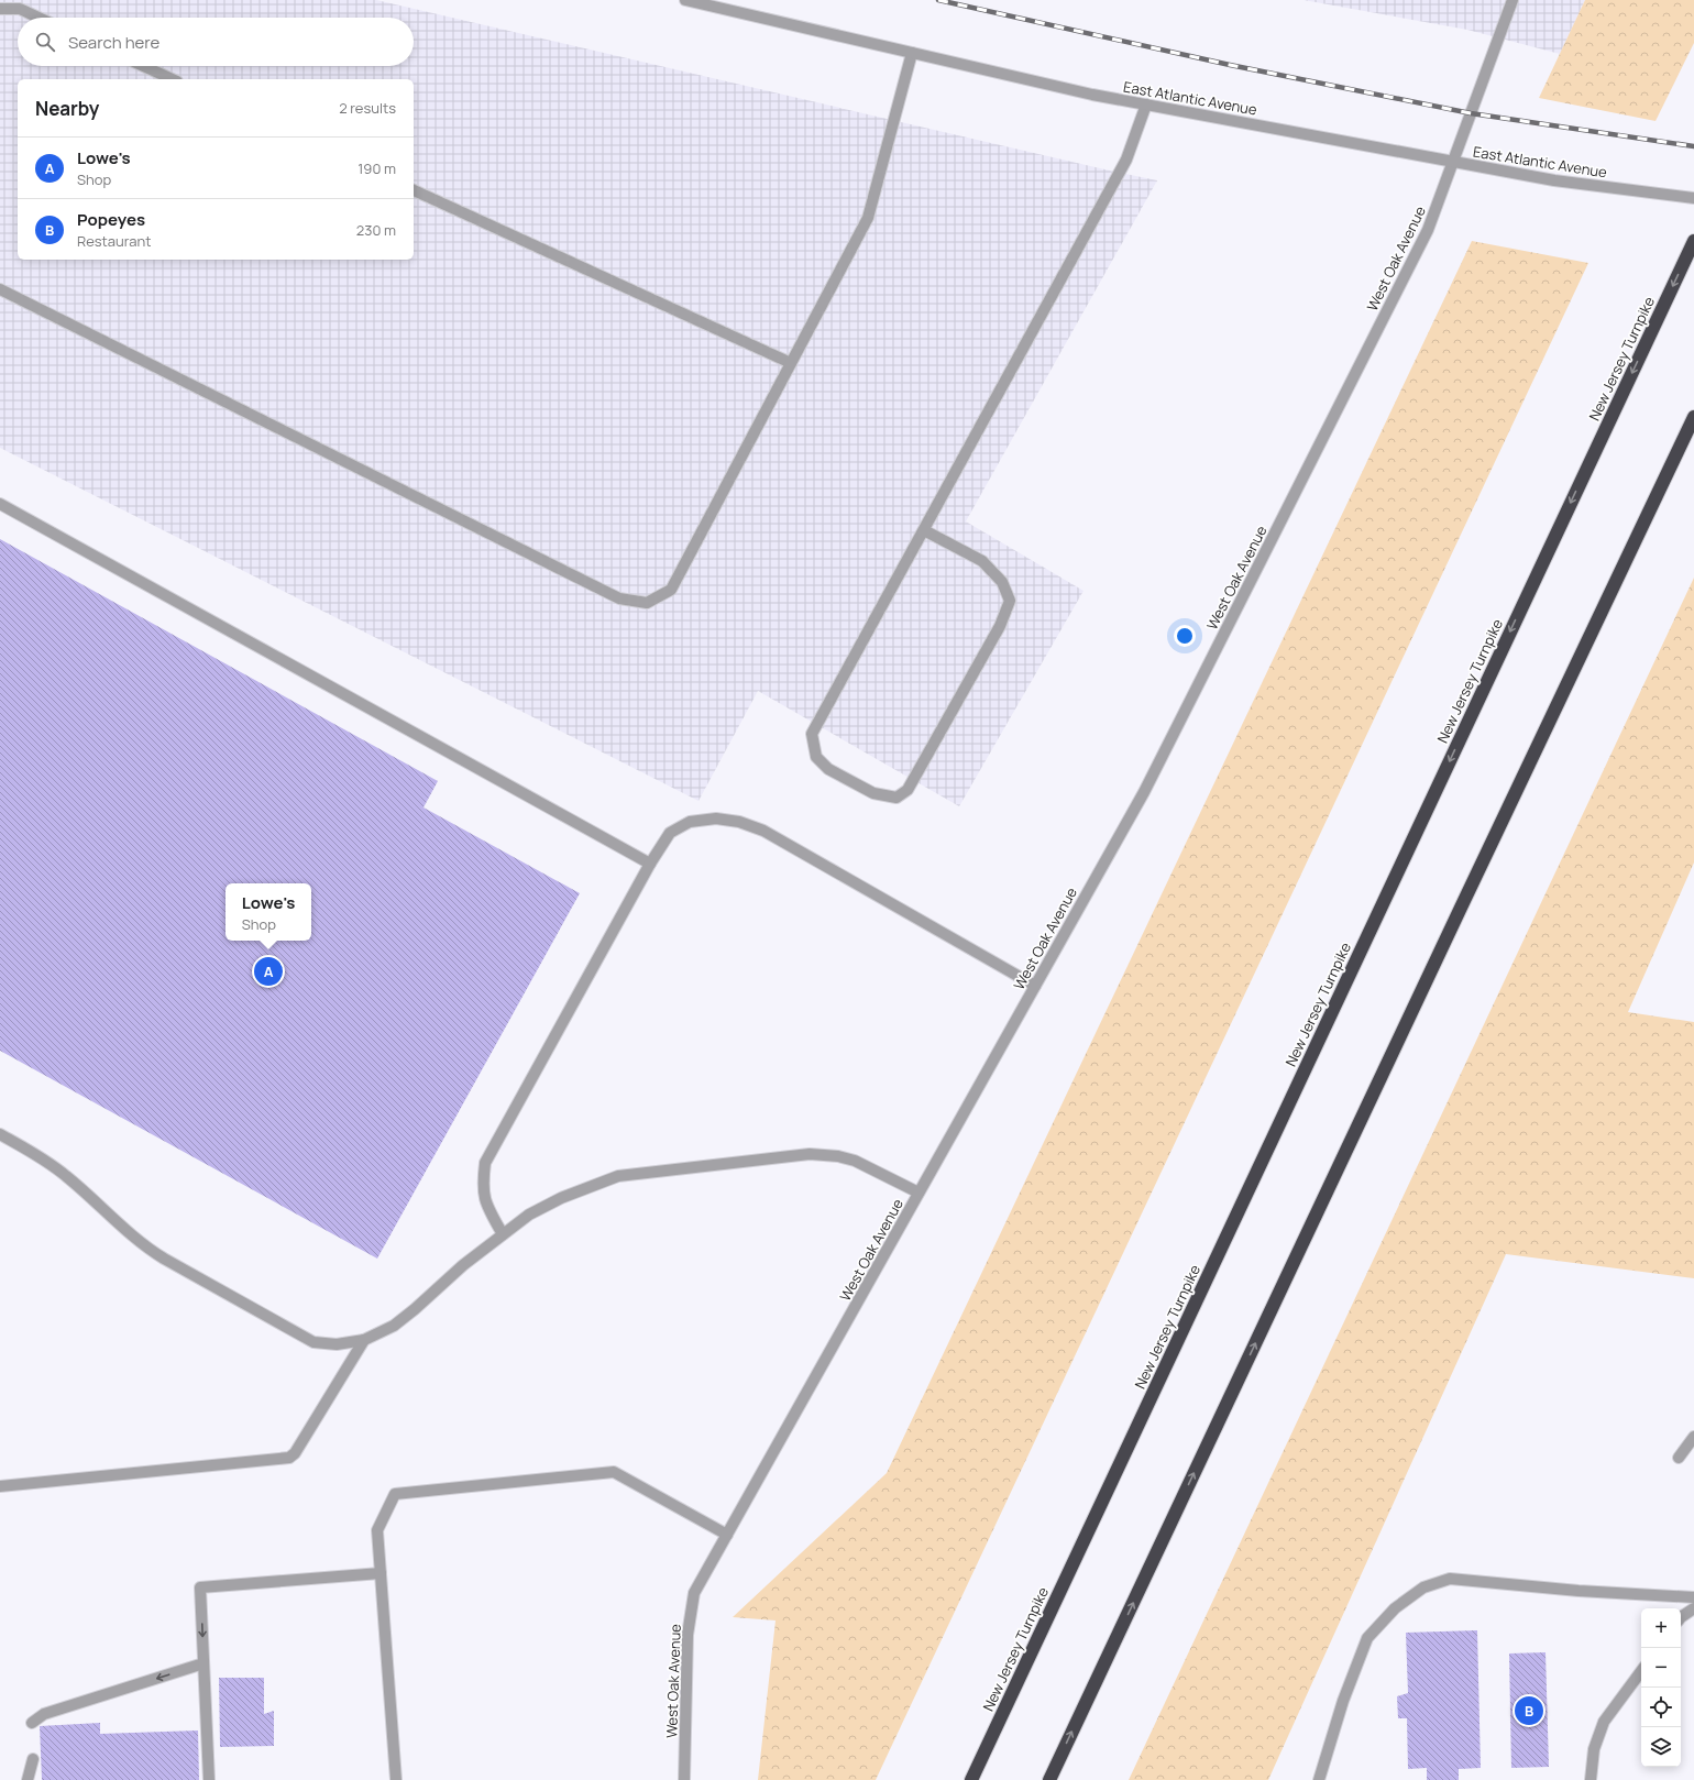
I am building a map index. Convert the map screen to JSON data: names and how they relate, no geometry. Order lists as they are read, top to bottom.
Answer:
{
  "streets": {
    "highway": ["New Jersey Turnpike"],
    "street": ["East Atlantic Avenue", "West Oak Avenue"]
  },
  "crossings": [
    ["East Atlantic Avenue", "West Oak Avenue"]
  ],
  "page": {
    "search": "Search here",
    "heading": ["Nearby", "2 results"],
    "list": [
      {
        "mark": "A",
        "name": "Lowe's",
        "note": "Shop",
        "value": "190 m"
      },
      {
        "mark": "B",
        "name": "Popeyes",
        "note": "Restaurant",
        "value": "230 m"
      }
    ],
    "popup": ["Lowe's", "Shop"],
    "pins": ["A", "B"],
    "map_buttons": ["+", "−"]
  }
}
